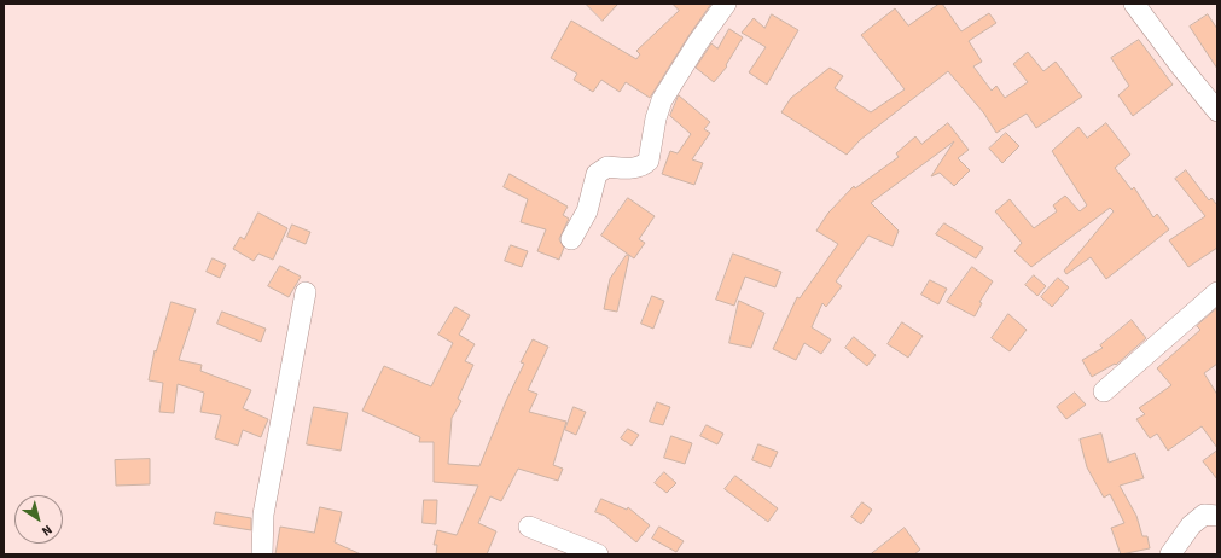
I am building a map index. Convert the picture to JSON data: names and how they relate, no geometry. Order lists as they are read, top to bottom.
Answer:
{
  "north": "bottom right"
}
